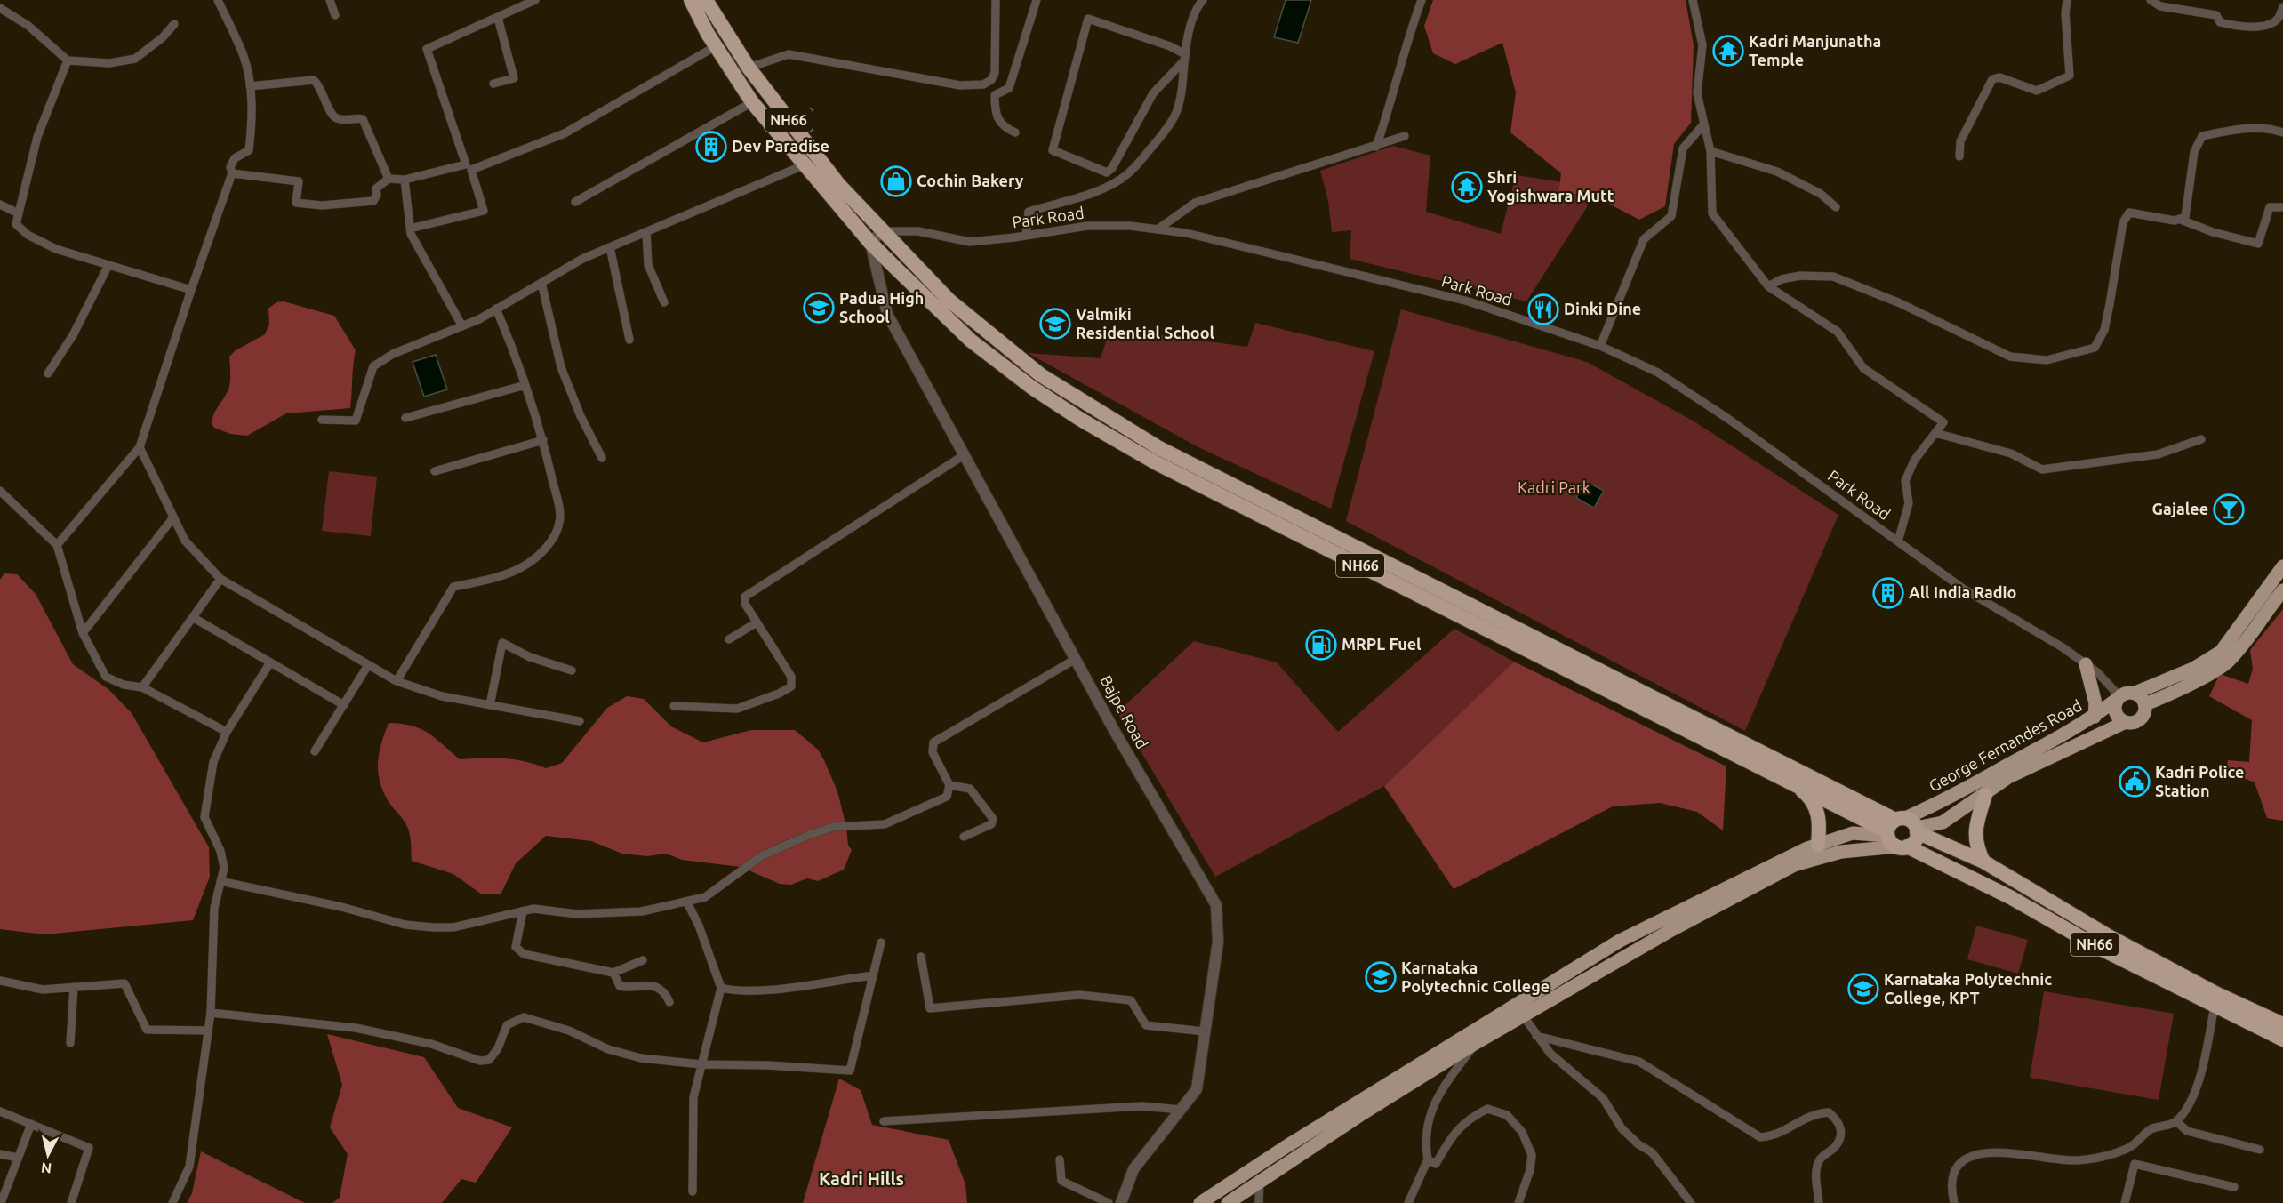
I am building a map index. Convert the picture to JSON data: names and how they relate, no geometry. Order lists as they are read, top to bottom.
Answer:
{
  "streets": {
    "highway": ["NH66"],
    "main road": ["George Fernandes Road"],
    "street": ["Park Road", "Bajpe Road"]
  },
  "crossings": [
    ["NH66", "Park Road"],
    ["NH66", "Bajpe Road"],
    ["NH66", "George Fernandes Road"],
    ["Park Road", "George Fernandes Road"]
  ],
  "districts": ["Kadri Hills"],
  "parks": ["Kadri Park"],
  "places": {
    "temple": ["Kadri Manjunatha Temple", "Shri Yogishwara Mutt"],
    "building": ["Dev Paradise", "All India Radio"],
    "shop": ["Cochin Bakery"],
    "school or university": [
      "Padua High School",
      "Valmiki Residential School",
      "Karnataka Polytechnic College",
      "Karnataka Polytechnic College, KPT"
    ],
    "restaurant": ["Dinki Dine"],
    "bar": ["Gajalee"],
    "fuel station": ["MRPL Fuel"],
    "public building": ["Kadri Police Station"]
  },
  "north": "bottom"
}
